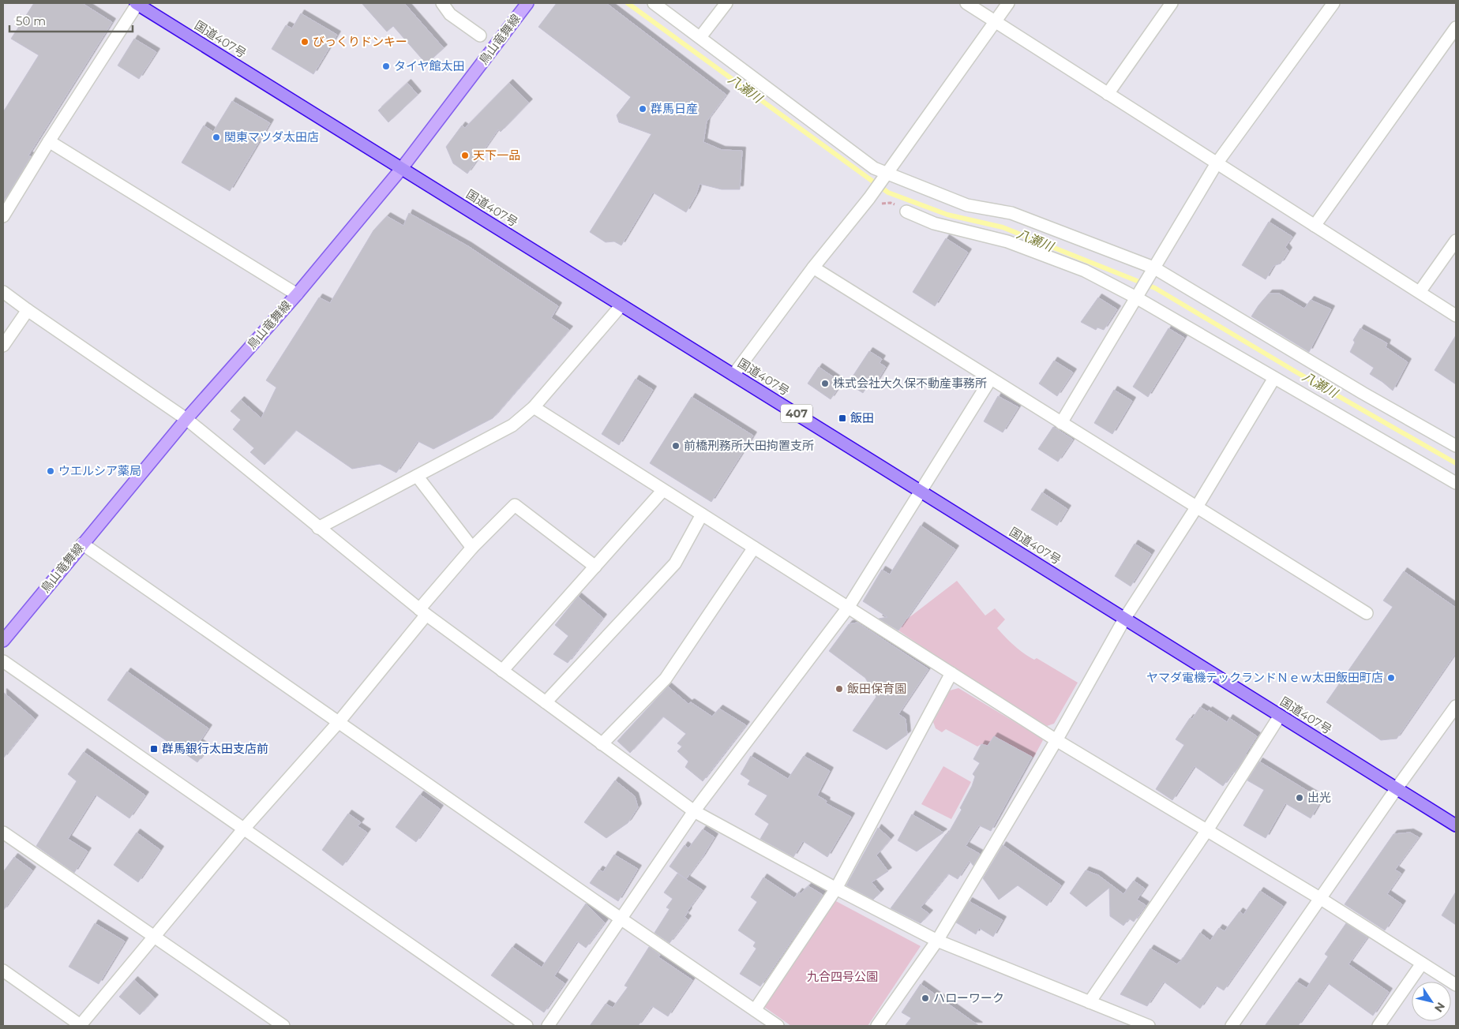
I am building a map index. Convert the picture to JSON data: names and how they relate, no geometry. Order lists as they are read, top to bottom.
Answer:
{
  "streets": {
    "highway": ["国道407号", "407"],
    "main road": ["鳥山竜舞線"]
  },
  "crossings": [
    ["国道407号", "鳥山竜舞線"]
  ],
  "water": ["八瀬川"],
  "parks": ["九合四号公園"],
  "places": {
    "other": [
      "びっくりドンキー",
      "タイヤ館太田",
      "群馬日産",
      "関東マツダ太田店",
      "天下一品",
      "株式会社大久保不動産事務所",
      "前橋刑務所大田拘置支所",
      "ウエルシア薬局",
      "ヤマダ電機テックランドＮｅｗ太田飯田町店",
      "飯田保育園",
      "出光",
      "ハローワーク"
    ],
    "transit": ["飯田", "群馬銀行太田支店前"]
  },
  "scale_bar": "50 m",
  "north": "bottom right"
}
